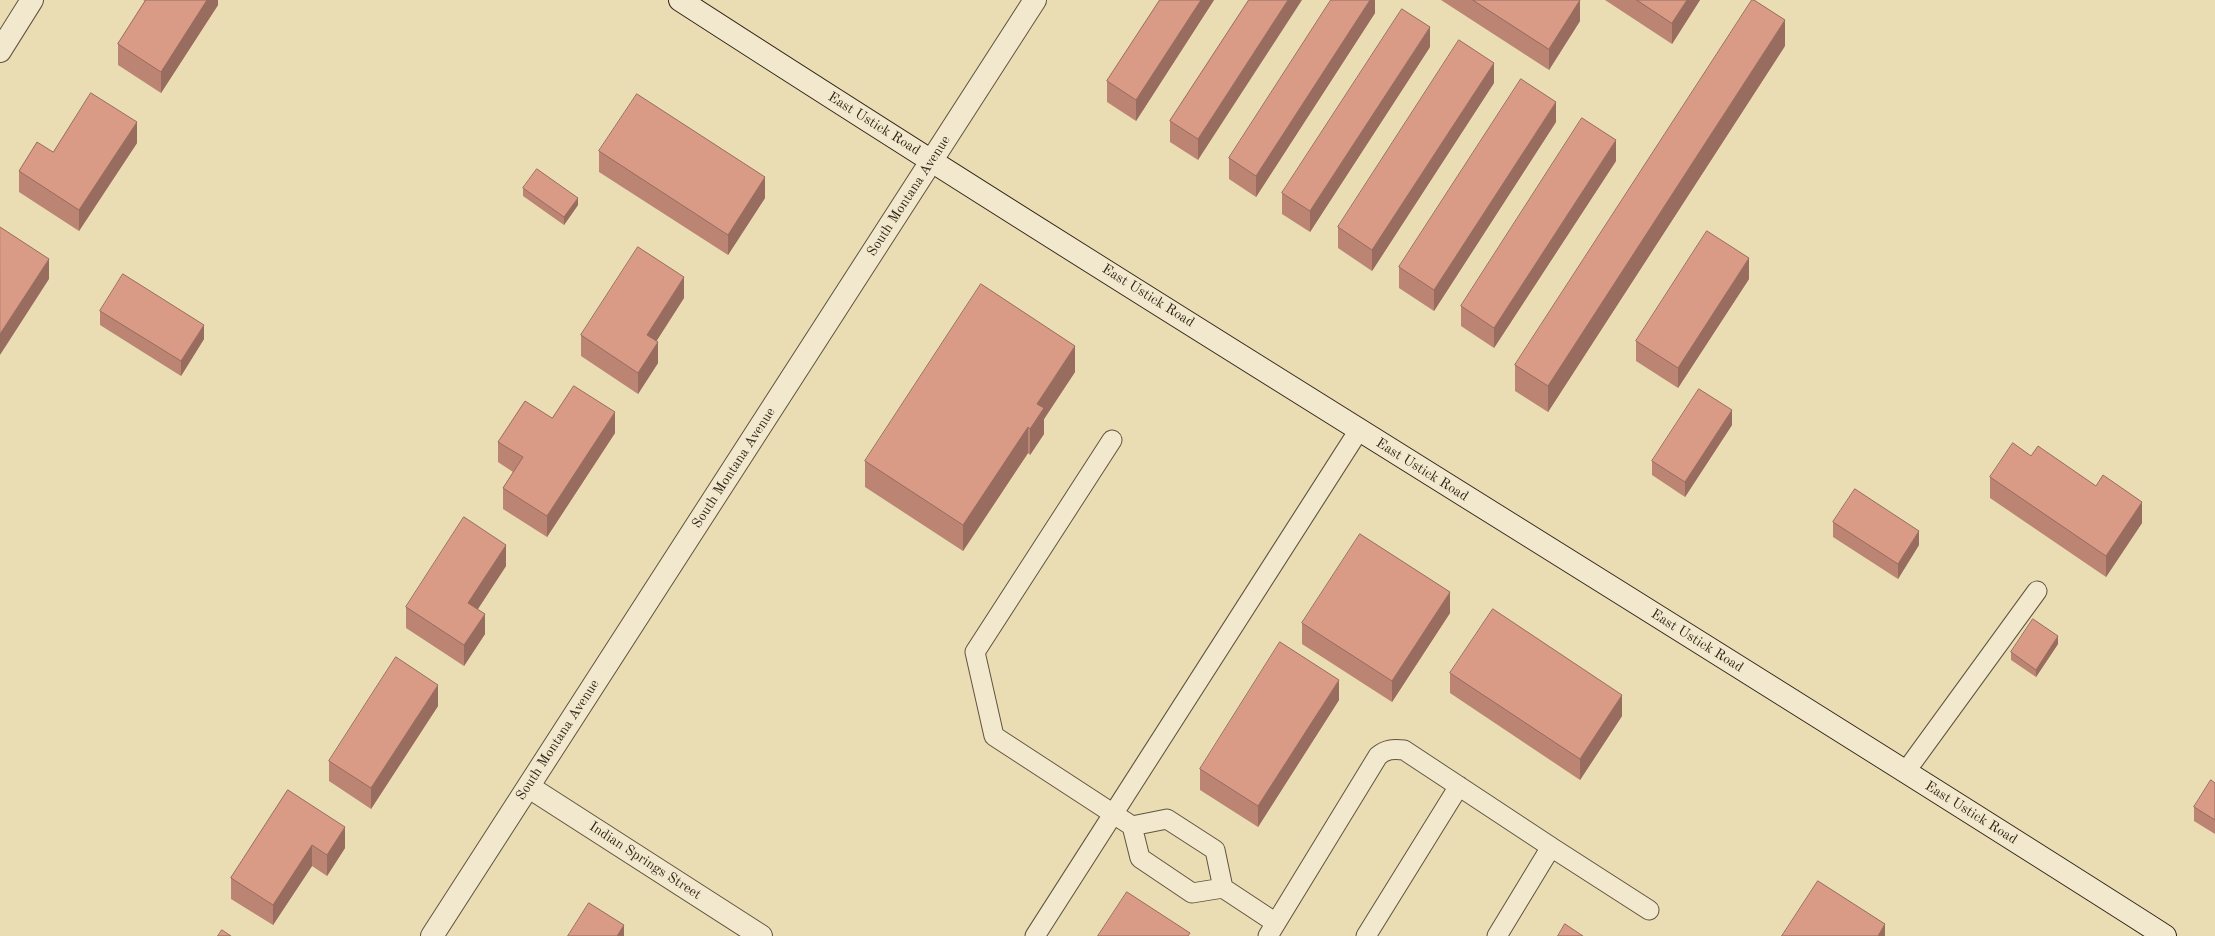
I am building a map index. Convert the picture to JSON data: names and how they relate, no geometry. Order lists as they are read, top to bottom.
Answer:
{
  "streets": {
    "main road": ["East Ustick Road", "South Montana Avenue", "Indian Springs Street"]
  },
  "crossings": [
    ["East Ustick Road", "South Montana Avenue"],
    ["South Montana Avenue", "Indian Springs Street"]
  ]
}
